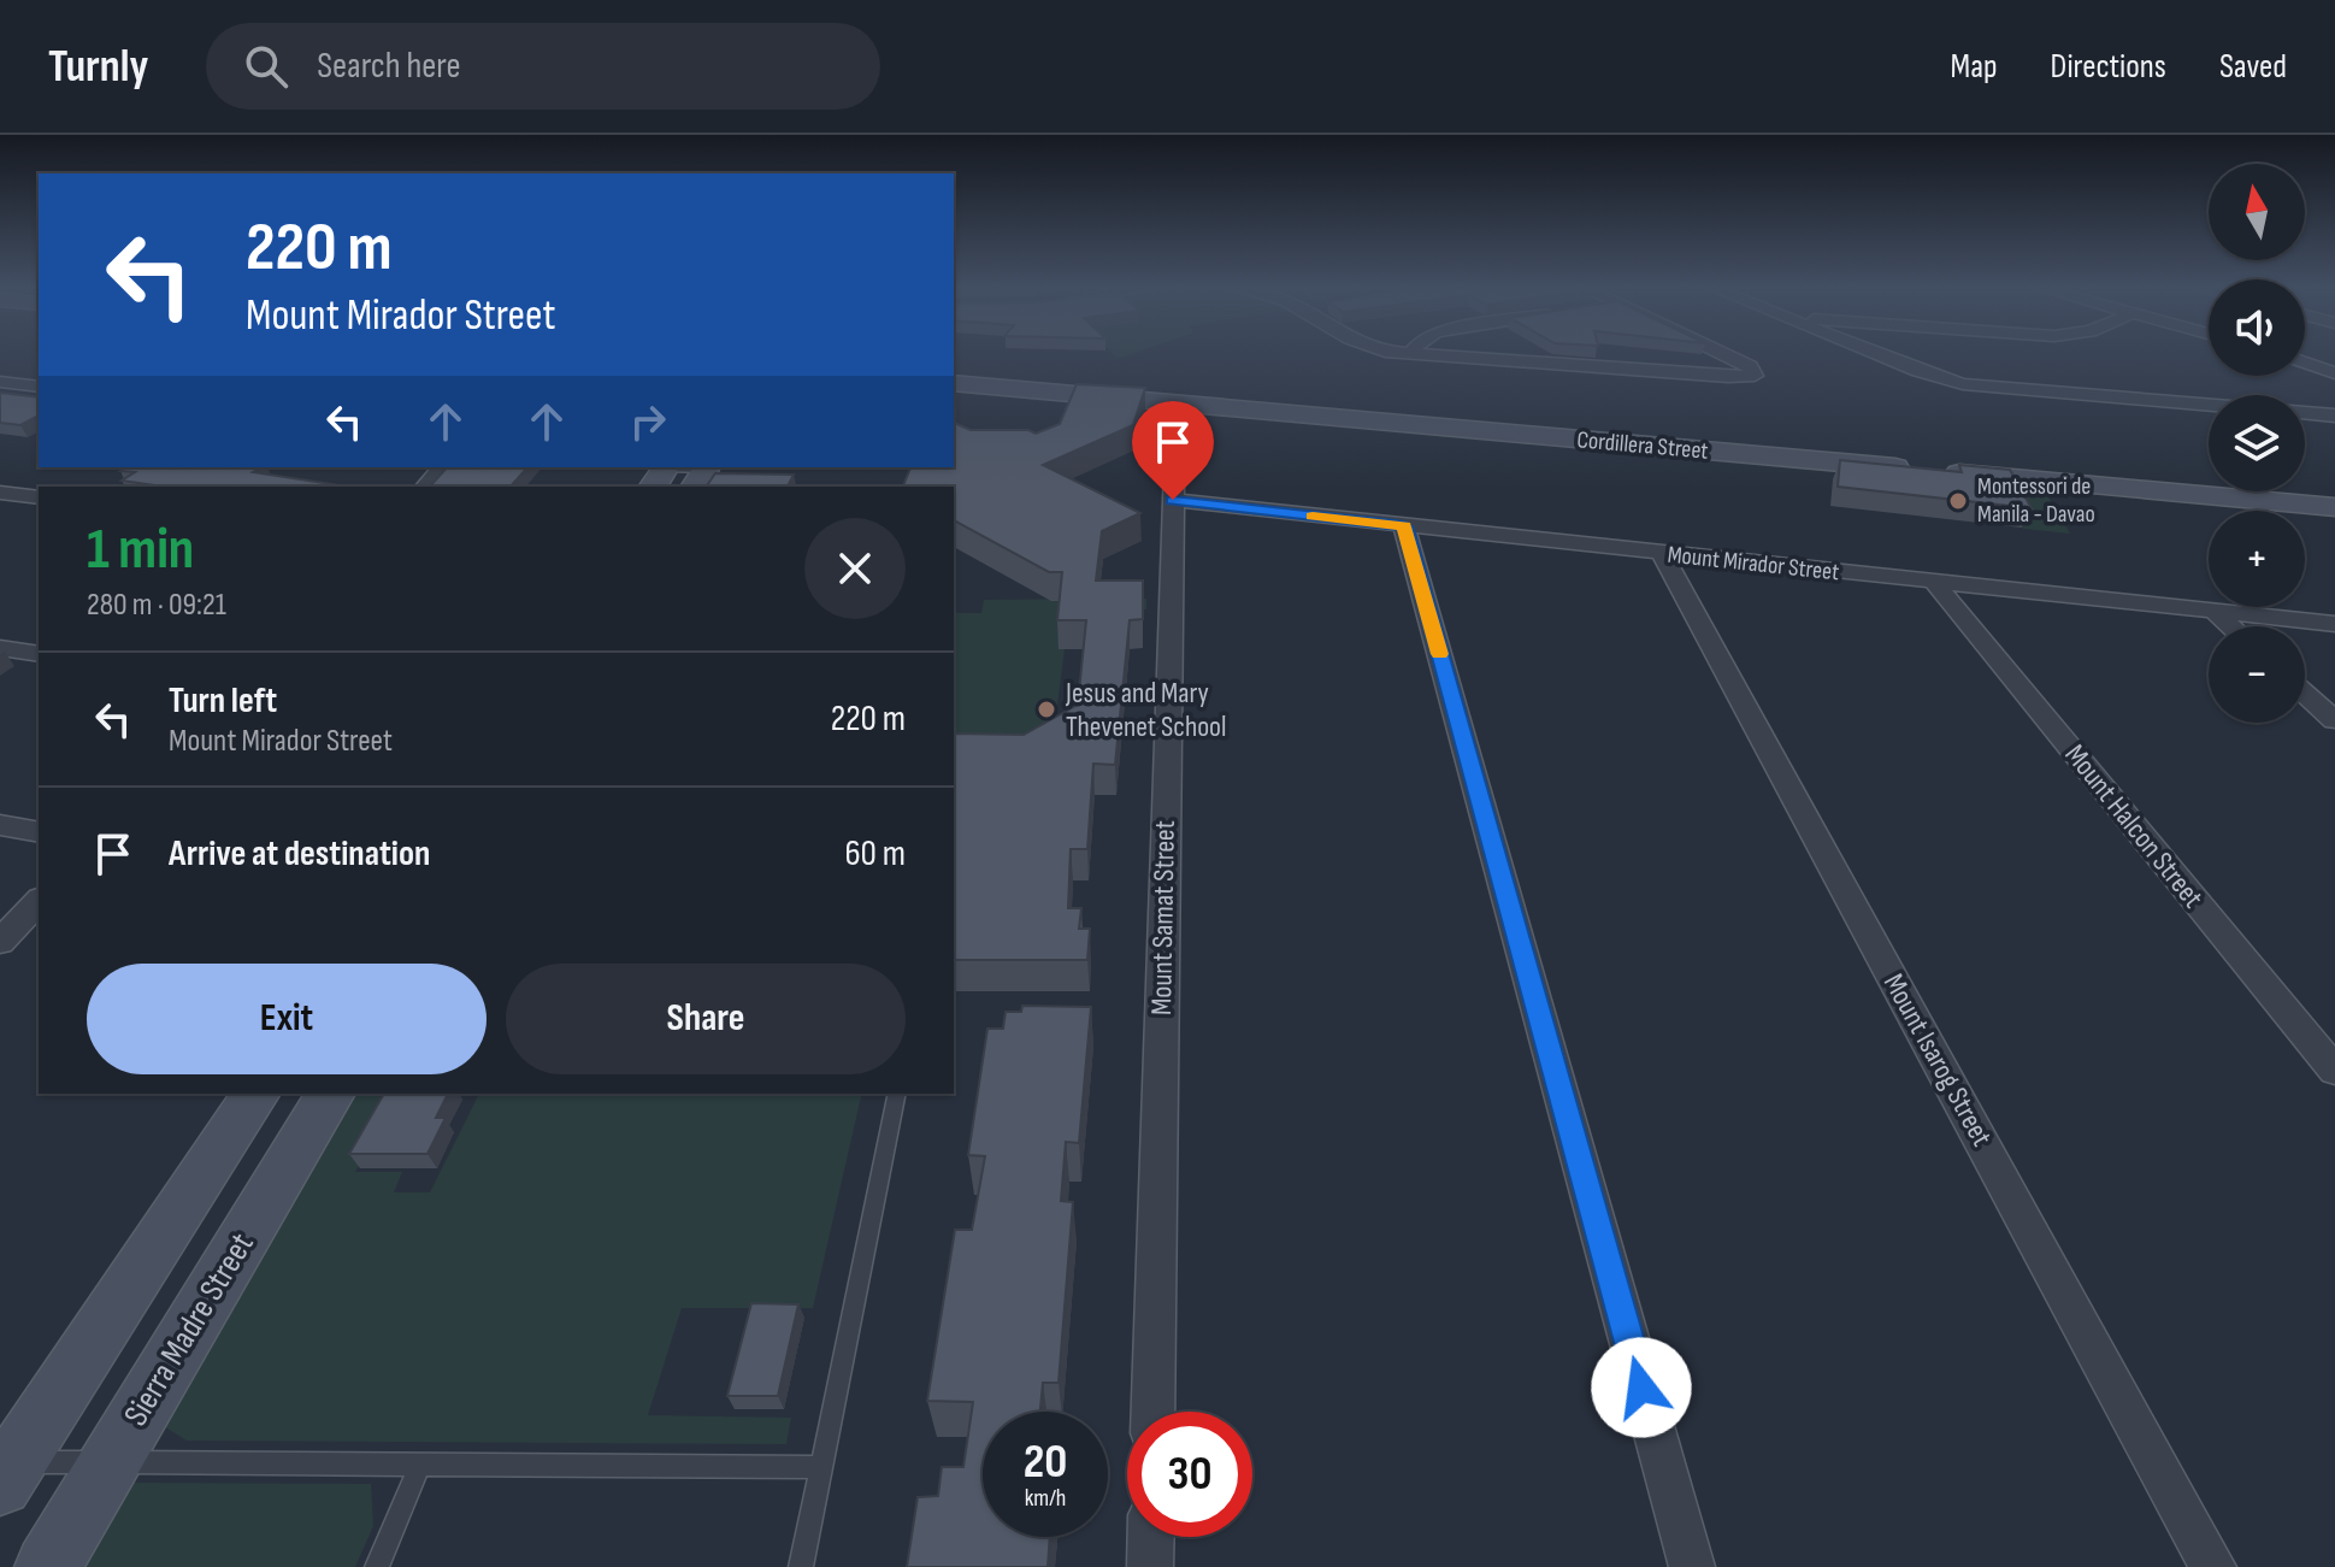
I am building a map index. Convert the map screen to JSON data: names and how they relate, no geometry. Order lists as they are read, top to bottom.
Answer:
{
  "streets": {
    "street": [
      "Cordillera Street",
      "Mount Mirador Street",
      "Mount Halcon Street",
      "Mount Samat Street",
      "Mount Isarog Street",
      "Sierra Madre Street"
    ]
  },
  "crossings": [
    ["Cordillera Street", "Mount Samat Street"],
    ["Mount Mirador Street", "Mount Halcon Street"],
    ["Mount Mirador Street", "Mount Samat Street"],
    ["Mount Mirador Street", "Mount Isarog Street"]
  ],
  "places": ["Montessori de Manila - Davao", "Jesus and Mary Thevenet School"],
  "north": "top",
  "page": {
    "header": "Turnly",
    "search": "Search here",
    "nav": ["Map", "Directions", "Saved"],
    "map_buttons": ["+", "−"],
    "turn": ["220 m", "Mount Mirador Street"],
    "heading": ["1 min", "280 m · 09:21"],
    "list": [
      {
        "name": "Turn left",
        "note": "Mount Mirador Street",
        "value": "220 m"
      },
      {
        "name": "Arrive at destination",
        "value": "60 m"
      }
    ],
    "buttons": ["Exit", "Share"],
    "speed": "20 km/h",
    "limit": "30"
  }
}
